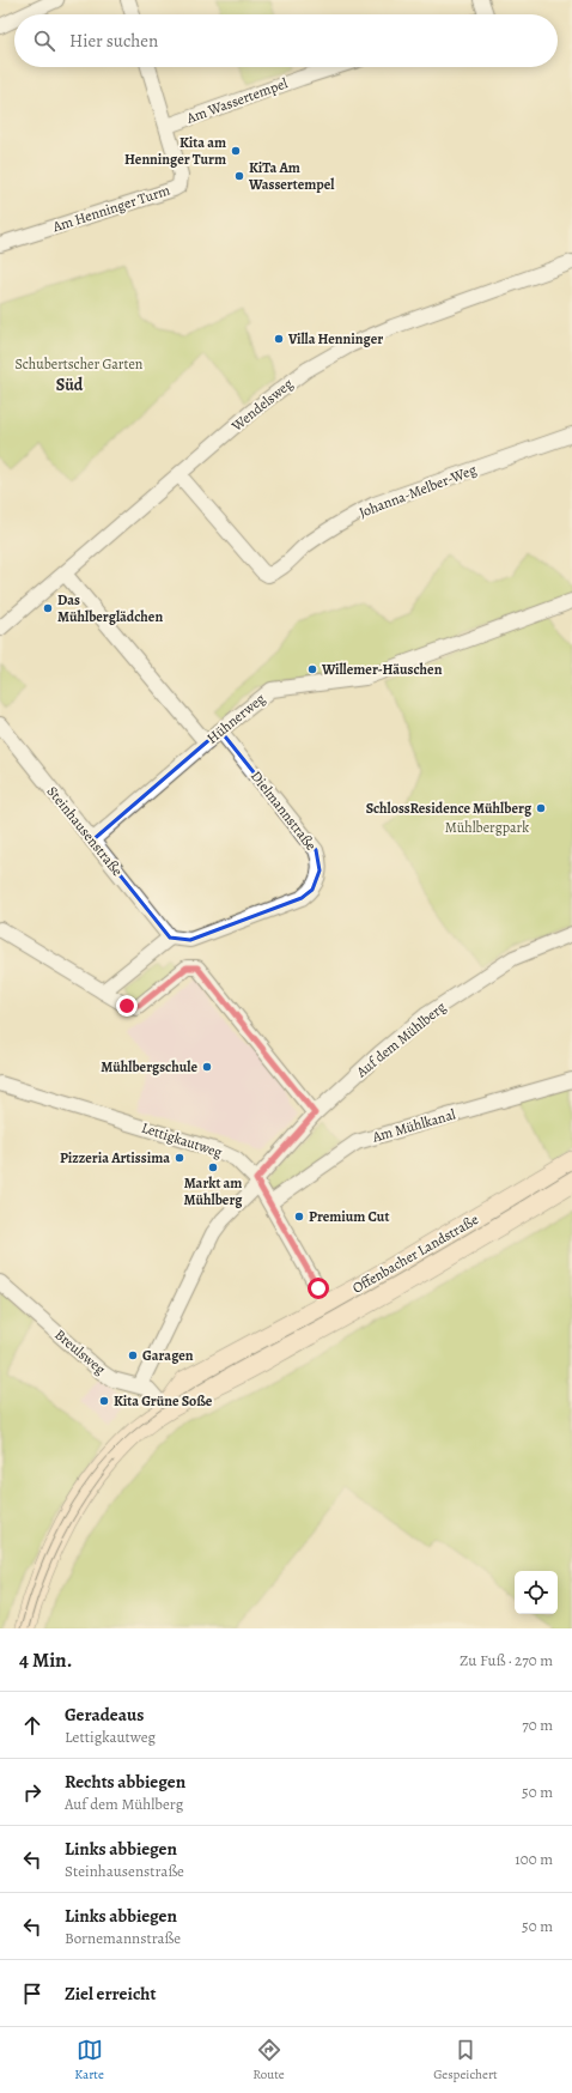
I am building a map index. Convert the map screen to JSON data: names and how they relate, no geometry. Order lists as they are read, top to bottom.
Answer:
{
  "streets": {
    "main road": ["Offenbacher Landstraße"],
    "street": [
      "Am Wassertempel",
      "Am Henninger Turm",
      "Wendelsweg",
      "Johanna-Melber-Weg",
      "Hühnerweg",
      "Dielmannstraße",
      "Steinhausenstraße",
      "Auf dem Mühlberg",
      "Am Mühlkanal",
      "Lettigkautweg",
      "Breulsweg"
    ]
  },
  "crossings": [
    ["Am Wassertempel", "Am Henninger Turm"],
    ["Wendelsweg", "Johanna-Melber-Weg"],
    ["Hühnerweg", "Dielmannstraße"],
    ["Hühnerweg", "Steinhausenstraße"],
    ["Dielmannstraße", "Steinhausenstraße"],
    ["Auf dem Mühlberg", "Lettigkautweg"],
    ["Auf dem Mühlberg", "Breulsweg"],
    ["Am Mühlkanal", "Lettigkautweg"],
    ["Lettigkautweg", "Offenbacher Landstraße"],
    ["Offenbacher Landstraße", "Breulsweg"]
  ],
  "districts": ["Süd"],
  "parks": ["Schubertscher Garten", "Mühlbergpark"],
  "places": [
    "Kita am Henninger Turm",
    "KiTa Am Wassertempel",
    "Villa Henninger",
    "Das Mühlberglädchen",
    "Willemer-Häuschen",
    "SchlossResidence Mühlberg",
    "Mühlbergschule",
    "Pizzeria Artissima",
    "Markt am Mühlberg",
    "Premium Cut",
    "Garagen",
    "Kita Grüne Soße"
  ],
  "page": {
    "search": "Hier suchen",
    "heading": ["4 Min.", "Zu Fuß · 270 m"],
    "list": [
      ["Geradeaus", "Lettigkautweg", "70 m"],
      ["Rechts abbiegen", "Auf dem Mühlberg", "50 m"],
      ["Links abbiegen", "Steinhausenstraße", "100 m"],
      ["Links abbiegen", "Bornemannstraße", "50 m"],
      "Ziel erreicht"
    ],
    "nav": ["Karte", "Route", "Gespeichert"]
  }
}
